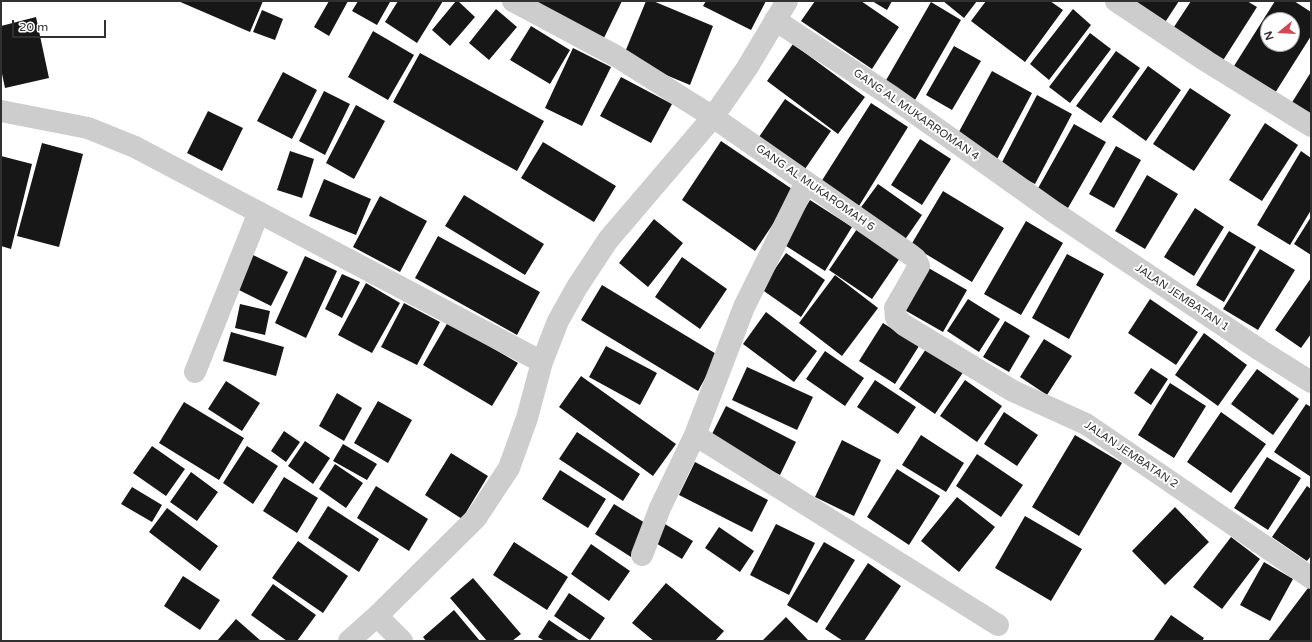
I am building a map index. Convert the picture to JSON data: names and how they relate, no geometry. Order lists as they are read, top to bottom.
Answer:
{
  "streets": {
    "street": [
      "GANG AL MUKARROMAN 4",
      "GANG AL MUKAROMAH 6",
      "JALAN JEMBATAN 1",
      "JALAN JEMBATAN 2"
    ]
  },
  "crossings": [
    ["GANG AL MUKARROMAN 4", "JALAN JEMBATAN 1"],
    ["GANG AL MUKAROMAH 6", "JALAN JEMBATAN 2"]
  ],
  "scale_bar": "20 m",
  "north": "left"
}
